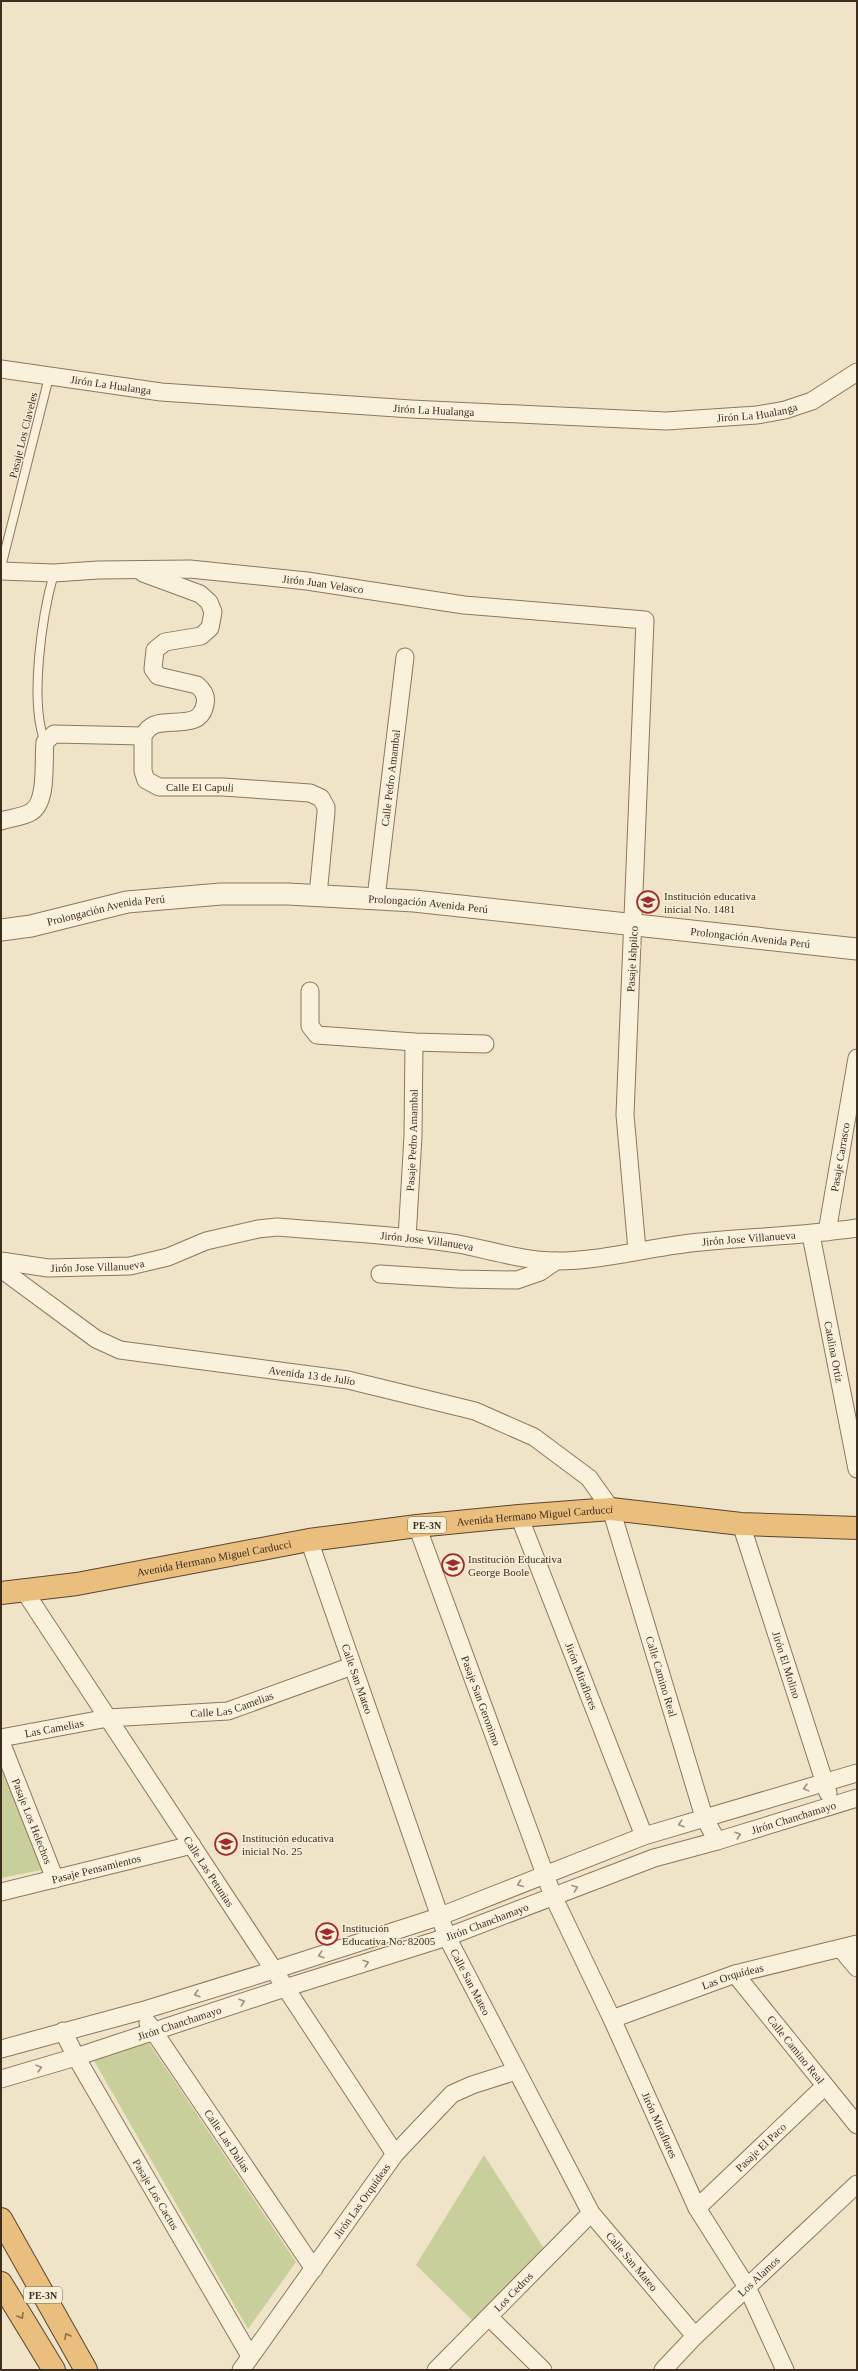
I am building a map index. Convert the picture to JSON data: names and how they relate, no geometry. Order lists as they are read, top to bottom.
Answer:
{
  "streets": {
    "highway": ["Avenida Hermano Miguel Carducci", "PE-3N"],
    "street": [
      "Jirón La Hualanga",
      "Jirón Juan Velasco",
      "Calle Pedro Amambal",
      "Calle El Capuli",
      "Prolongación Avenida Perú",
      "Pasaje Ishpilco",
      "Pasaje Pedro Amambal",
      "Pasaje Carrasco",
      "Jirón Jose Villanueva",
      "Catalina Ortiz",
      "Avenida 13 de Julio",
      "Jirón El Molino",
      "Jirón Miraflores",
      "Calle Camino Real",
      "Calle San Mateo",
      "Pasaje San Geronimo",
      "Calle Las Camelias",
      "Las Camelias",
      "Jirón Chanchamayo",
      "Pasaje Los Helechos",
      "Pasaje Pensamientos",
      "Calle Las Petunias",
      "Las Orquídeas",
      "Calle Las Dalias",
      "Pasaje El Paco",
      "Pasaje Los Cactus",
      "Jirón Las Orquídeas",
      "Los Alamos",
      "Los Cedros"
    ],
    "lane": ["Pasaje Los Claveles"]
  },
  "crossings": [
    ["Jirón La Hualanga", "Pasaje Los Claveles"],
    ["Jirón Juan Velasco", "Pasaje Ishpilco"],
    ["Calle Pedro Amambal", "Prolongación Avenida Perú"],
    ["Calle El Capuli", "Prolongación Avenida Perú"],
    ["Prolongación Avenida Perú", "Pasaje Ishpilco"],
    ["Pasaje Ishpilco", "Jirón Jose Villanueva"],
    ["Pasaje Pedro Amambal", "Jirón Jose Villanueva"],
    ["Pasaje Carrasco", "Jirón Jose Villanueva"],
    ["Pasaje Carrasco", "Catalina Ortiz"],
    ["Jirón Jose Villanueva", "Catalina Ortiz"],
    ["Avenida 13 de Julio", "Avenida Hermano Miguel Carducci"],
    ["Avenida 13 de Julio", "Calle Camino Real"],
    ["Avenida Hermano Miguel Carducci", "Jirón El Molino"],
    ["Avenida Hermano Miguel Carducci", "Jirón Miraflores"],
    ["Avenida Hermano Miguel Carducci", "Calle Camino Real"],
    ["Avenida Hermano Miguel Carducci", "Calle San Mateo"],
    ["Avenida Hermano Miguel Carducci", "Pasaje San Geronimo"],
    ["Avenida Hermano Miguel Carducci", "Calle Las Petunias"],
    ["Jirón El Molino", "Jirón Chanchamayo"],
    ["Jirón Miraflores", "Pasaje San Geronimo"],
    ["Jirón Miraflores", "Jirón Chanchamayo"],
    ["Jirón Miraflores", "Las Orquídeas"],
    ["Jirón Miraflores", "Pasaje El Paco"],
    ["Jirón Miraflores", "Los Alamos"],
    ["Calle Camino Real", "Jirón Chanchamayo"],
    ["Calle Camino Real", "Las Orquídeas"],
    ["Calle Camino Real", "Pasaje El Paco"],
    ["Calle San Mateo", "Calle Las Camelias"],
    ["Calle San Mateo", "Jirón Chanchamayo"],
    ["Calle San Mateo", "Jirón Las Orquídeas"],
    ["Calle San Mateo", "Los Alamos"],
    ["Calle San Mateo", "Los Cedros"],
    ["Pasaje San Geronimo", "Jirón Chanchamayo"],
    ["Calle Las Camelias", "Las Camelias"],
    ["Calle Las Camelias", "Calle Las Petunias"],
    ["Las Camelias", "Calle Las Petunias"],
    ["Jirón Chanchamayo", "Calle Las Petunias"],
    ["Jirón Chanchamayo", "Calle Las Dalias"],
    ["Jirón Chanchamayo", "Pasaje Los Cactus"],
    ["Pasaje Los Helechos", "Pasaje Pensamientos"],
    ["Pasaje Pensamientos", "Calle Las Petunias"],
    ["Calle Las Petunias", "Jirón Las Orquídeas"],
    ["Calle Las Dalias", "Jirón Las Orquídeas"],
    ["Pasaje Los Cactus", "Jirón Las Orquídeas"]
  ],
  "places": {
    "school or university": [
      "Institución educativa inicial No. 1481",
      "Institución Educativa George Boole",
      "Institución educativa inicial No. 25",
      "Institución Educativa No. 82005"
    ]
  }
}
